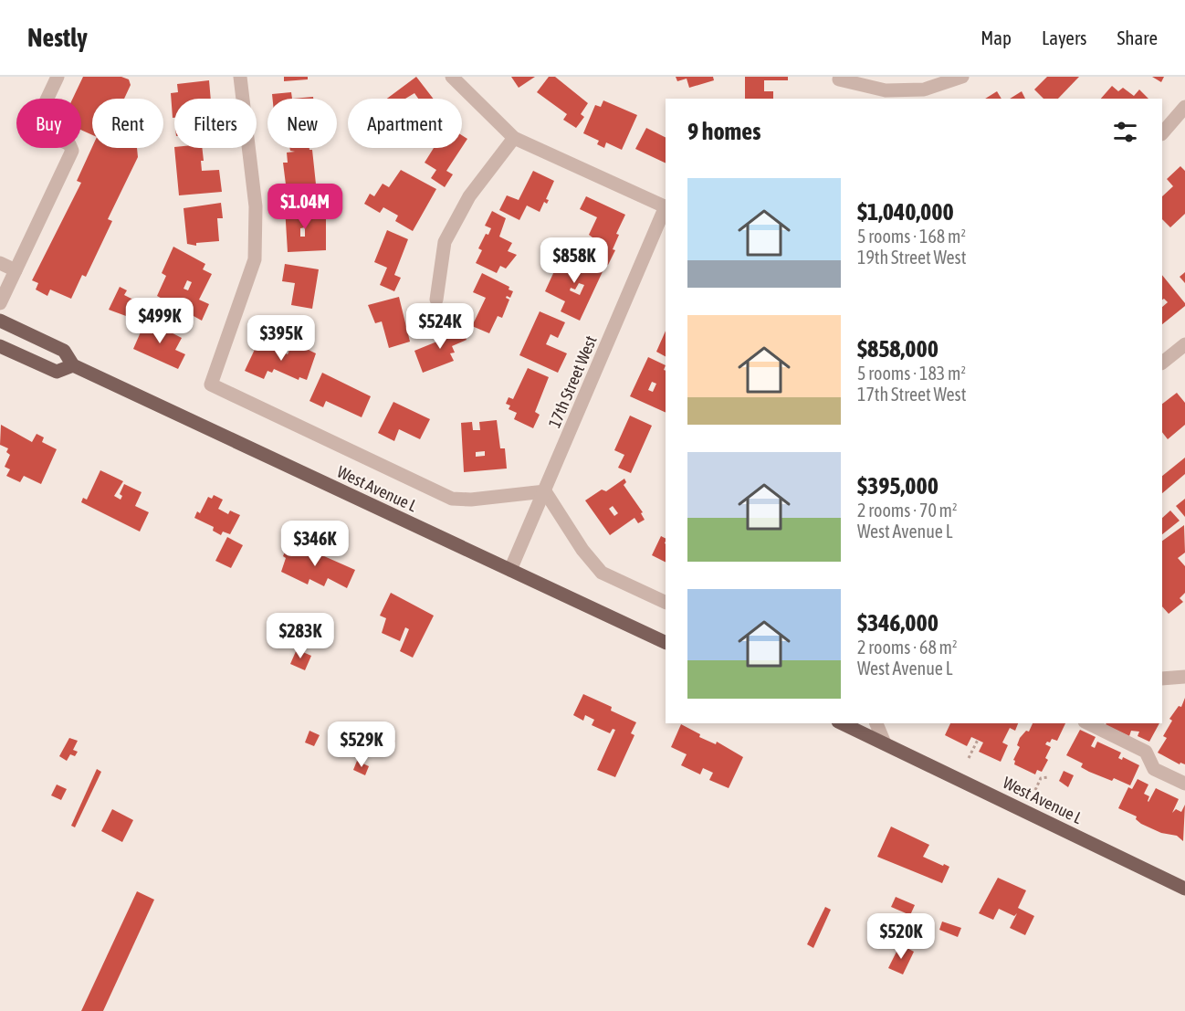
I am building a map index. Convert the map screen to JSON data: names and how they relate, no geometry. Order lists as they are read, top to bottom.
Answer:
{
  "streets": {
    "main road": ["West Avenue L"],
    "street": ["17th Street West"]
  },
  "crossings": [
    ["17th Street West", "West Avenue L"]
  ],
  "page": {
    "header": "Nestly",
    "nav": ["Map", "Layers", "Share"],
    "chip": [
      "Buy",
      "Rent",
      "Filters",
      "New",
      "Apartment"
    ],
    "heading": "9 homes",
    "list": [
      {
        "name": "$1,040,000",
        "note": "5 rooms · 168 m² · 19th Street West"
      },
      {
        "name": "$858,000",
        "note": "5 rooms · 183 m² · 17th Street West"
      },
      {
        "name": "$395,000",
        "note": "2 rooms · 70 m² · West Avenue L"
      },
      {
        "name": "$346,000",
        "note": "2 rooms · 68 m² · West Avenue L"
      }
    ],
    "price": [
      "$1.04M",
      "$858K",
      "$499K",
      "$524K",
      "$395K",
      "$346K",
      "$283K",
      "$529K",
      "$520K"
    ]
  }
}
